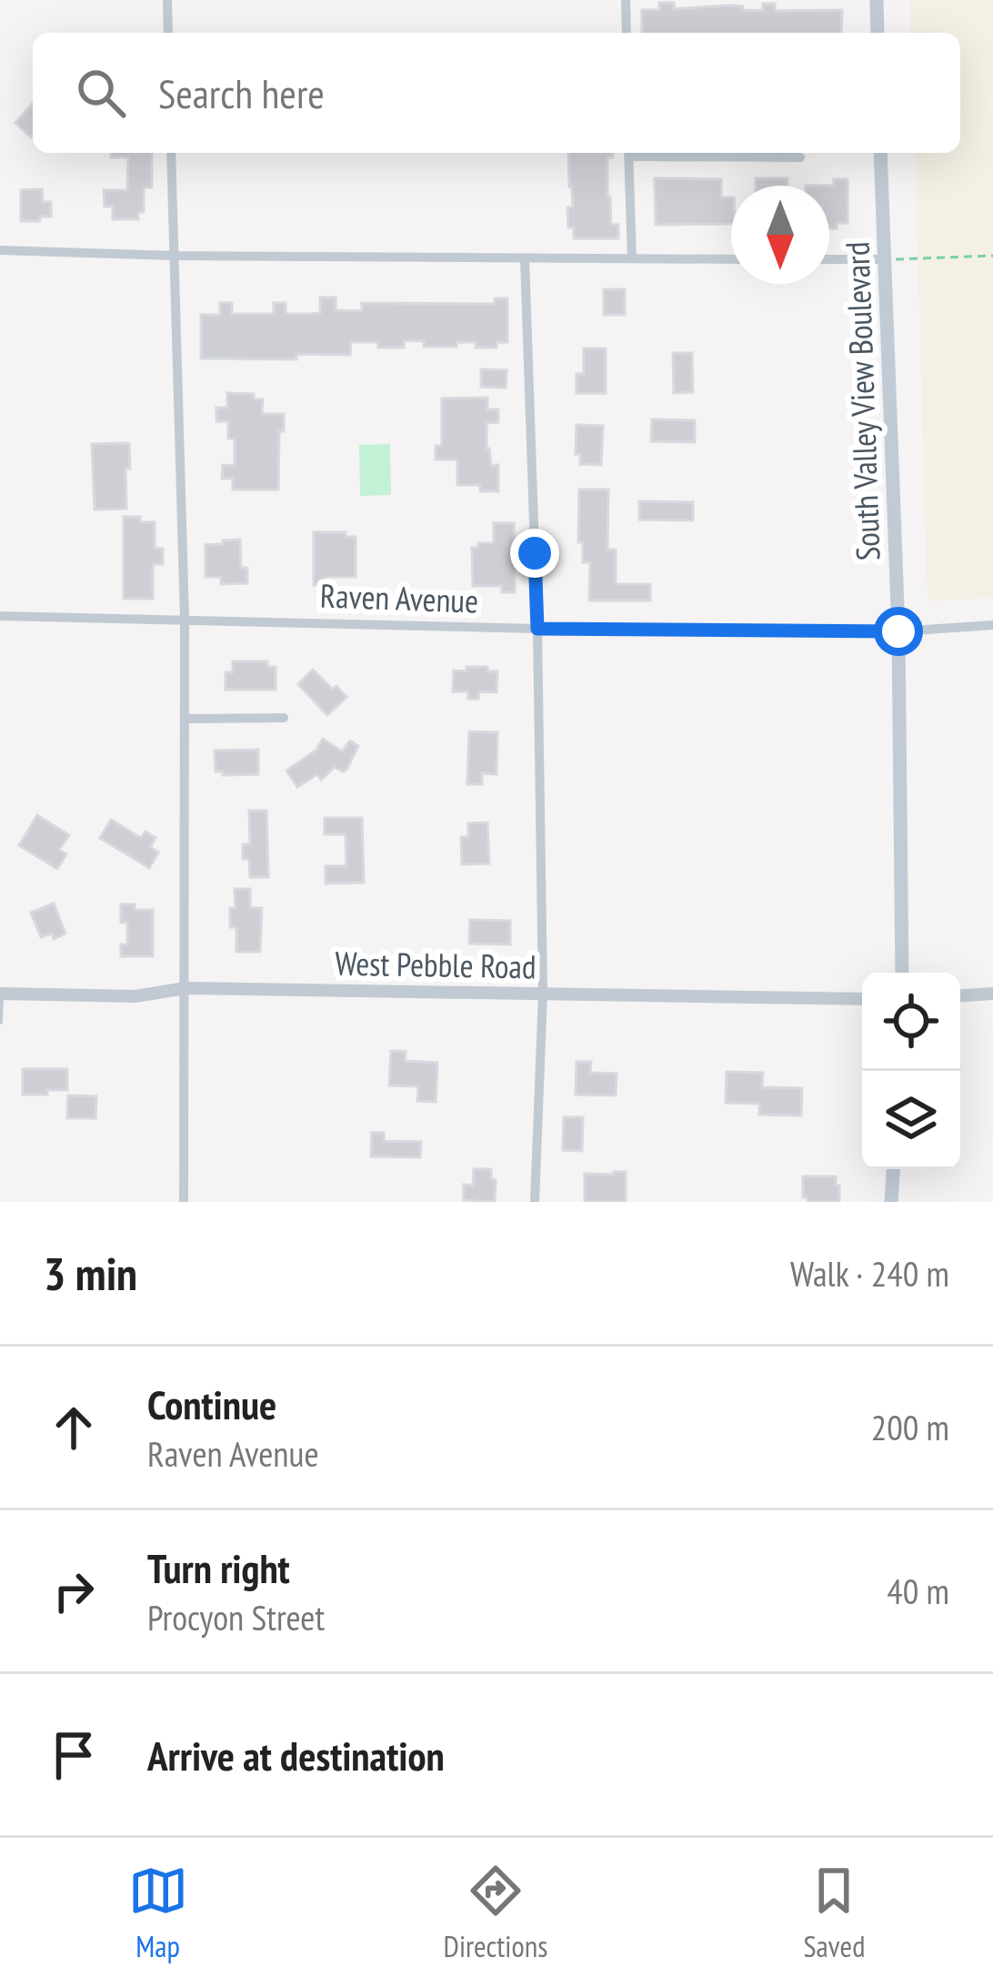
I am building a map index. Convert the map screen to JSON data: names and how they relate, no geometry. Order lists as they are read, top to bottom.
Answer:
{
  "streets": {
    "main road": ["South Valley View Boulevard"],
    "street": ["Raven Avenue", "West Pebble Road"]
  },
  "crossings": [
    ["South Valley View Boulevard", "Raven Avenue"]
  ],
  "north": "bottom",
  "page": {
    "search": "Search here",
    "heading": ["3 min", "Walk · 240 m"],
    "list": [
      ["Continue", "Raven Avenue", "200 m"],
      ["Turn right", "Procyon Street", "40 m"],
      "Arrive at destination"
    ],
    "nav": ["Map", "Directions", "Saved"]
  }
}
